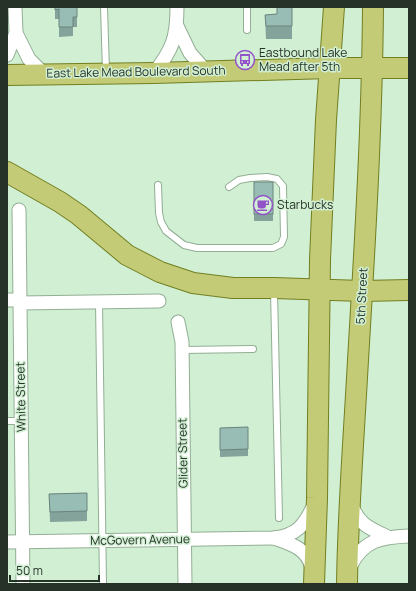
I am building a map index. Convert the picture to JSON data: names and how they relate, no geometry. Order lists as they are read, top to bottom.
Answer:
{
  "streets": {
    "main road": ["East Lake Mead Boulevard South", "5th Street"],
    "street": ["White Street", "Glider Street", "McGovern Avenue"]
  },
  "crossings": [
    ["East Lake Mead Boulevard South", "5th Street"],
    ["White Street", "McGovern Avenue"],
    ["Glider Street", "McGovern Avenue"]
  ],
  "places": {
    "bus stop": ["Eastbound Lake Mead after 5th"],
    "cafe": ["Starbucks"]
  },
  "scale_bar": "50 m"
}
